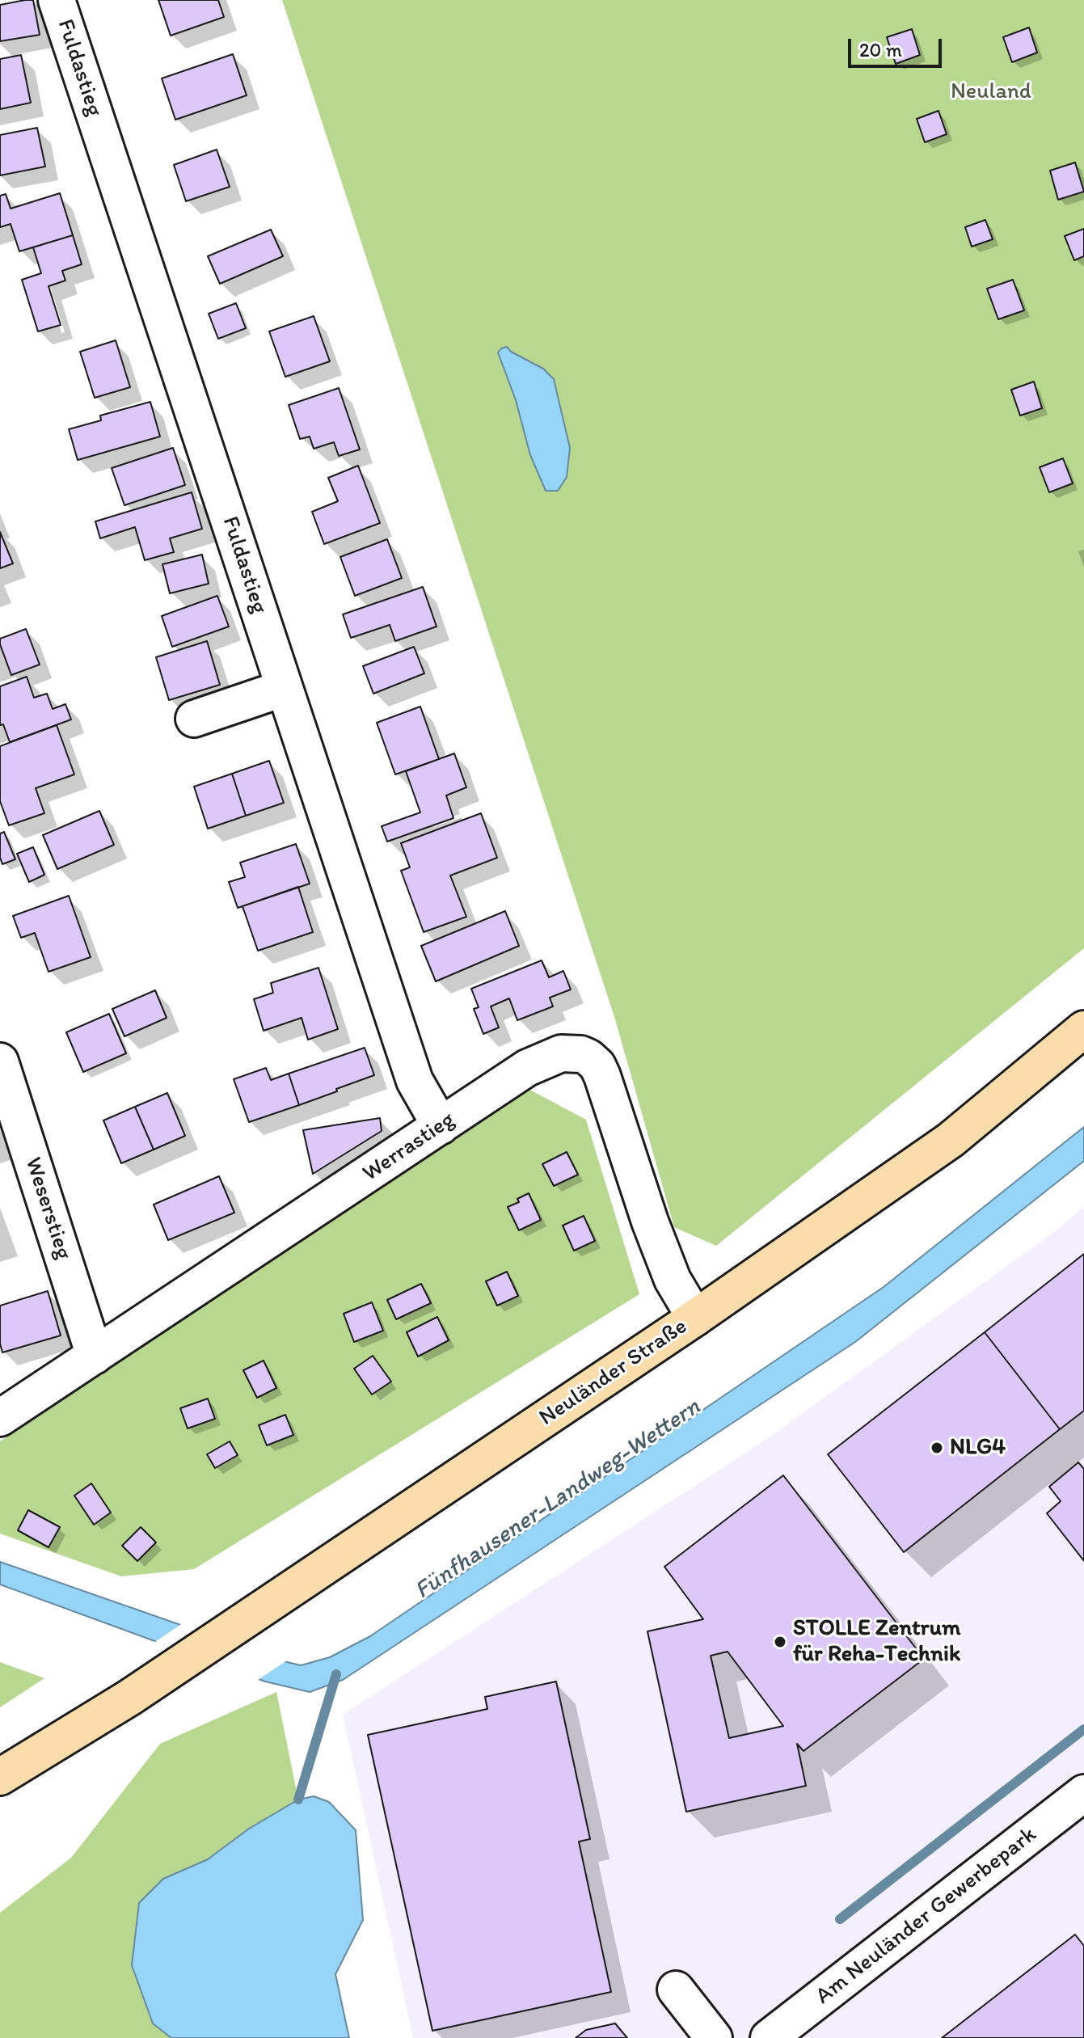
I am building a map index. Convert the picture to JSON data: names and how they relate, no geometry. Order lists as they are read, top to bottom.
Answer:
{
  "streets": {
    "main road": ["Neuländer Straße"],
    "street": [
      "Fuldastieg",
      "Werrastieg",
      "Weserstieg",
      "Am Neuländer Gewerbepark"
    ]
  },
  "crossings": [
    ["Fuldastieg", "Werrastieg"],
    ["Werrastieg", "Weserstieg"],
    ["Werrastieg", "Neuländer Straße"]
  ],
  "water": ["Fünfhausener-Landweg-Wettern"],
  "parks": ["Neuland"],
  "places": ["NLG4", "STOLLE Zentrum für Reha-Technik"],
  "scale_bar": "20 m"
}
